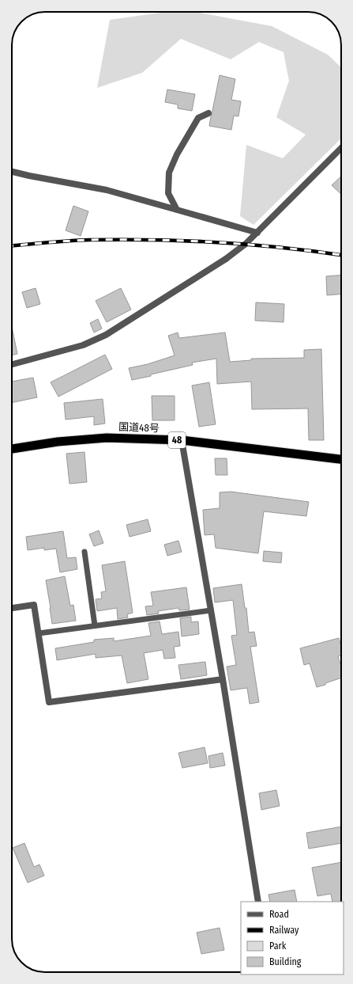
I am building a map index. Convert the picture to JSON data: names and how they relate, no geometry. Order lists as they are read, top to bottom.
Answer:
{
  "streets": {
    "highway": ["国道48号", "48"]
  },
  "legend": [
    "Road",
    "Railway",
    "Park",
    "Building"
  ]
}
